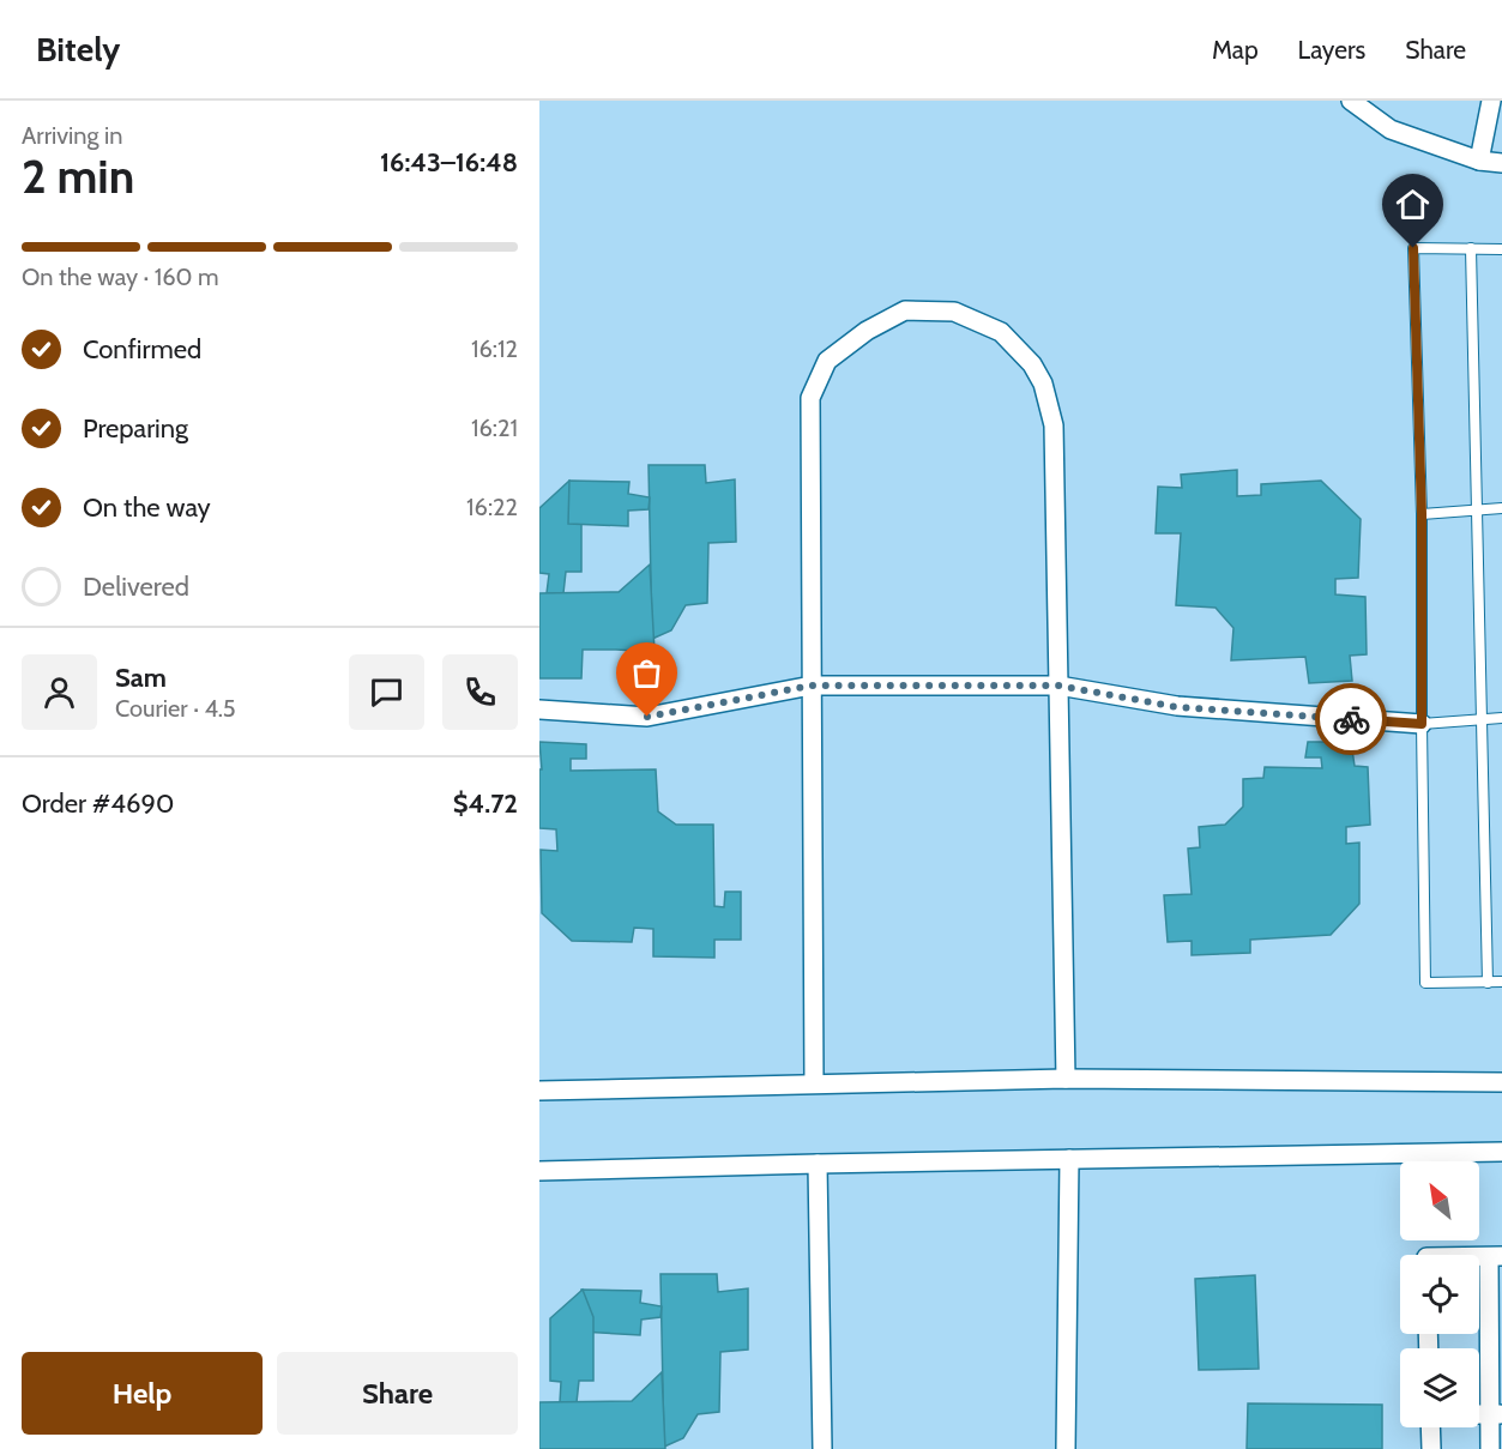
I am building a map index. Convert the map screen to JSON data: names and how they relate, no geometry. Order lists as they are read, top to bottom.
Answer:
{
  "north": "top left",
  "page": {
    "header": "Bitely",
    "nav": ["Map", "Layers", "Share"],
    "heading": ["2 min", "Arriving in", "16:43–16:48"],
    "panel": [
      "Sam",
      "Courier · 4.5",
      "Order #4690",
      "$4.72"
    ],
    "bar": "On the way · 160 m",
    "list": [
      ["Confirmed", "16:12"],
      ["Preparing", "16:21"],
      ["On the way", "16:22"],
      "Delivered"
    ],
    "buttons": ["Help", "Share"]
  }
}
